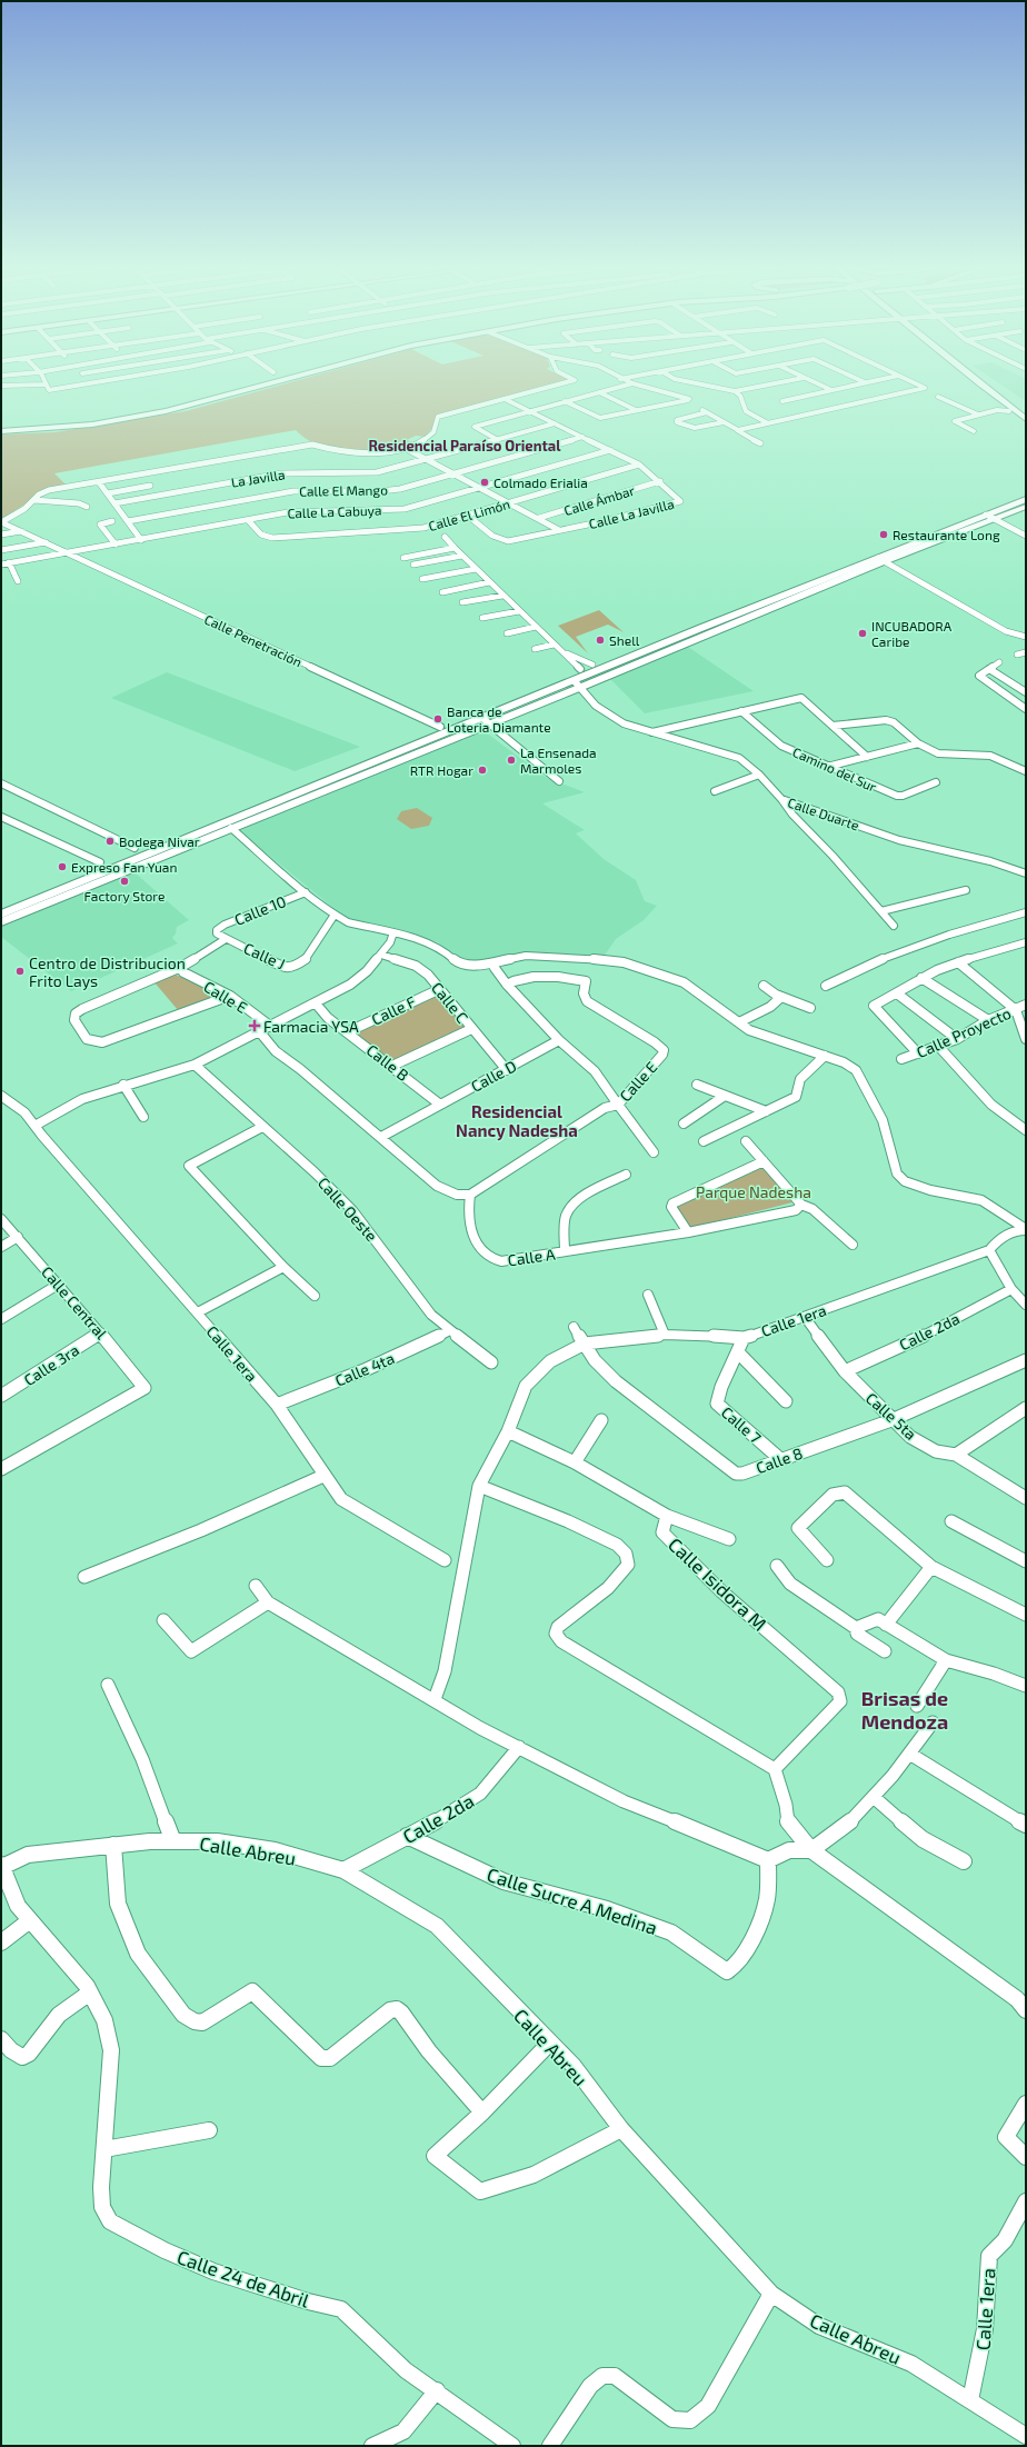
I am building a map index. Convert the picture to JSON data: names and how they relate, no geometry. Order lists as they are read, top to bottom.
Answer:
{
  "streets": {
    "street": [
      "La Javilla",
      "Calle El Mango",
      "Calle Ámbar",
      "Calle La Cabuya",
      "Calle La Javilla",
      "Calle El Limón",
      "Calle Penetración",
      "Camino del Sur",
      "Calle Duarte",
      "Calle 10",
      "Calle J",
      "Calle E",
      "Calle C",
      "Calle F",
      "Calle Proyecto",
      "Calle B",
      "Calle D",
      "Calle Oeste",
      "Calle A",
      "Calle Central",
      "Calle 1era",
      "Calle 2da",
      "Calle 3ra",
      "Calle 4ta",
      "Calle 5ta",
      "Calle 7",
      "Calle 8",
      "Calle Isidora M",
      "Calle Abreu",
      "Calle Sucre A Medina",
      "Calle 24 de Abril"
    ]
  },
  "crossings": [
    ["La Javilla", "Calle La Javilla"],
    ["Calle El Mango", "Calle La Javilla"],
    ["Calle Ámbar", "Calle La Javilla"],
    ["Calle La Cabuya", "Calle La Javilla"],
    ["Calle La Cabuya", "Calle El Limón"],
    ["Calle La Cabuya", "Calle Penetración"],
    ["Calle La Javilla", "Calle El Limón"],
    ["Calle 10", "Calle J"],
    ["Calle 10", "Calle E"],
    ["Calle E", "Calle A"],
    ["Calle C", "Calle F"],
    ["Calle C", "Calle D"],
    ["Calle F", "Calle B"],
    ["Calle B", "Calle D"],
    ["Calle Oeste", "Calle 4ta"],
    ["Calle Central", "Calle 3ra"],
    ["Calle 1era", "Calle 4ta"],
    ["Calle 1era", "Calle 5ta"],
    ["Calle 1era", "Calle 7"],
    ["Calle 1era", "Calle 8"],
    ["Calle 1era", "Calle Isidora M"],
    ["Calle 1era", "Calle Abreu"],
    ["Calle 2da", "Calle 5ta"],
    ["Calle 2da", "Calle Abreu"],
    ["Calle 2da", "Calle Sucre A Medina"],
    ["Calle 5ta", "Calle 8"],
    ["Calle 7", "Calle 8"],
    ["Calle Abreu", "Calle 24 de Abril"]
  ],
  "districts": ["Residencial Paraíso Oriental", "Residencial Nancy Nadesha", "Brisas de Mendoza"],
  "parks": ["Parque Nadesha"],
  "places": {
    "other": [
      "Colmado Erialia",
      "Restaurante Long",
      "INCUBADORA Caribe",
      "Shell",
      "Banca de Loteria Diamante",
      "La Ensenada Marmoles",
      "RTR Hogar",
      "Bodega Nivar",
      "Expreso Fan Yuan",
      "Factory Store",
      "Centro de Distribucion Frito Lays"
    ],
    "health": ["Farmacia YSA"]
  }
}
